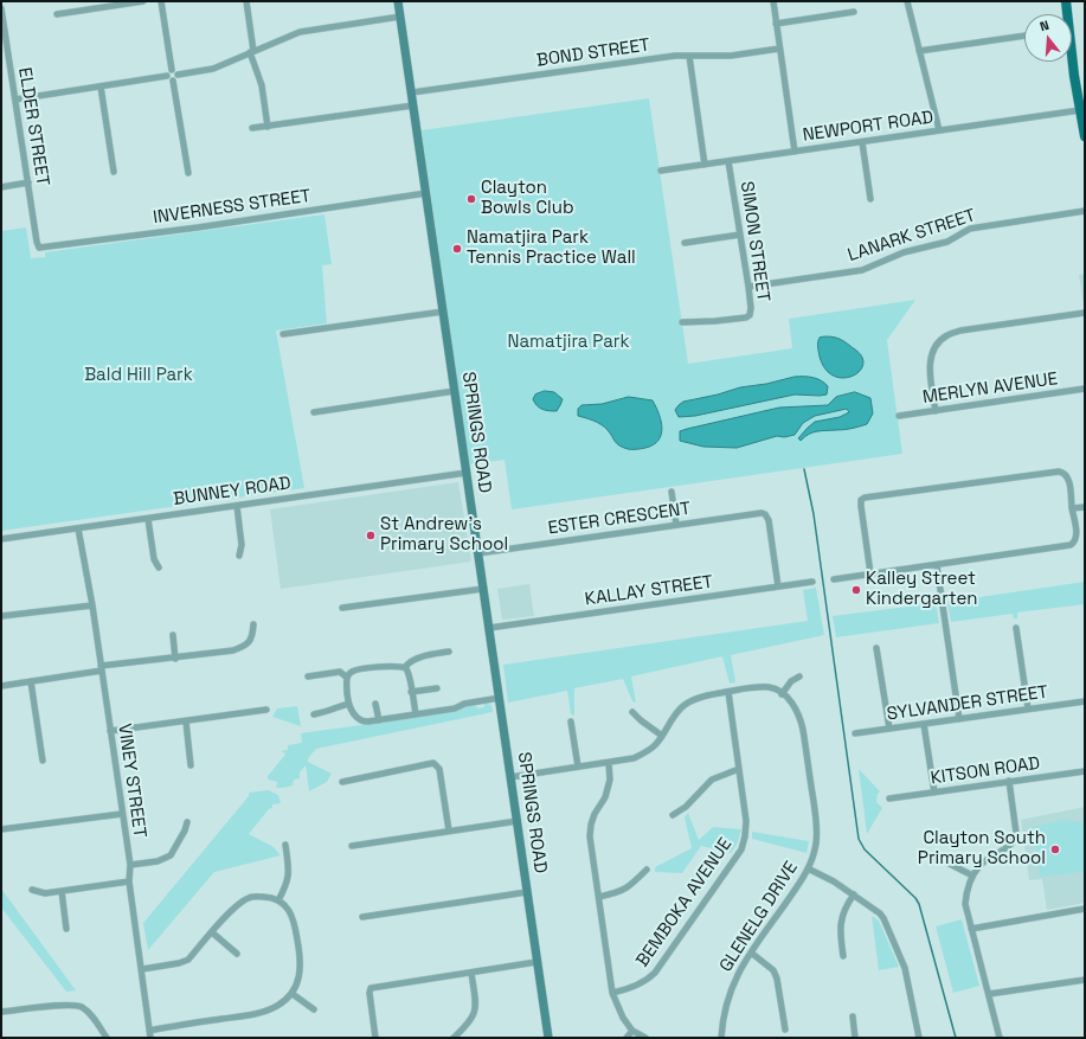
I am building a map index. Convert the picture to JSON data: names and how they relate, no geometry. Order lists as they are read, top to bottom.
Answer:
{
  "streets": {
    "main road": ["SPRINGS ROAD"],
    "street": [
      "BOND STREET",
      "ELDER STREET",
      "NEWPORT ROAD",
      "INVERNESS STREET",
      "LANARK STREET",
      "SIMON STREET",
      "MERLYN AVENUE",
      "BUNNEY ROAD",
      "ESTER CRESCENT",
      "KALLAY STREET",
      "SYLVANDER STREET",
      "KITSON ROAD",
      "VINEY STREET",
      "BEMBOKA AVENUE",
      "GLENELG DRIVE"
    ]
  },
  "crossings": [
    ["BOND STREET", "SPRINGS ROAD"],
    ["ELDER STREET", "INVERNESS STREET"],
    ["NEWPORT ROAD", "SIMON STREET"],
    ["INVERNESS STREET", "SPRINGS ROAD"],
    ["LANARK STREET", "SIMON STREET"],
    ["SPRINGS ROAD", "BUNNEY ROAD"],
    ["SPRINGS ROAD", "ESTER CRESCENT"],
    ["SPRINGS ROAD", "KALLAY STREET"],
    ["BUNNEY ROAD", "VINEY STREET"],
    ["ESTER CRESCENT", "KALLAY STREET"]
  ],
  "parks": ["Namatjira Park", "Bald Hill Park"],
  "places": [
    "Clayton Bowls Club",
    "Namatjira Park Tennis Practice Wall",
    "St Andrew's Primary School",
    "Kalley Street Kindergarten",
    "Clayton South Primary School"
  ],
  "north": "top"
}
